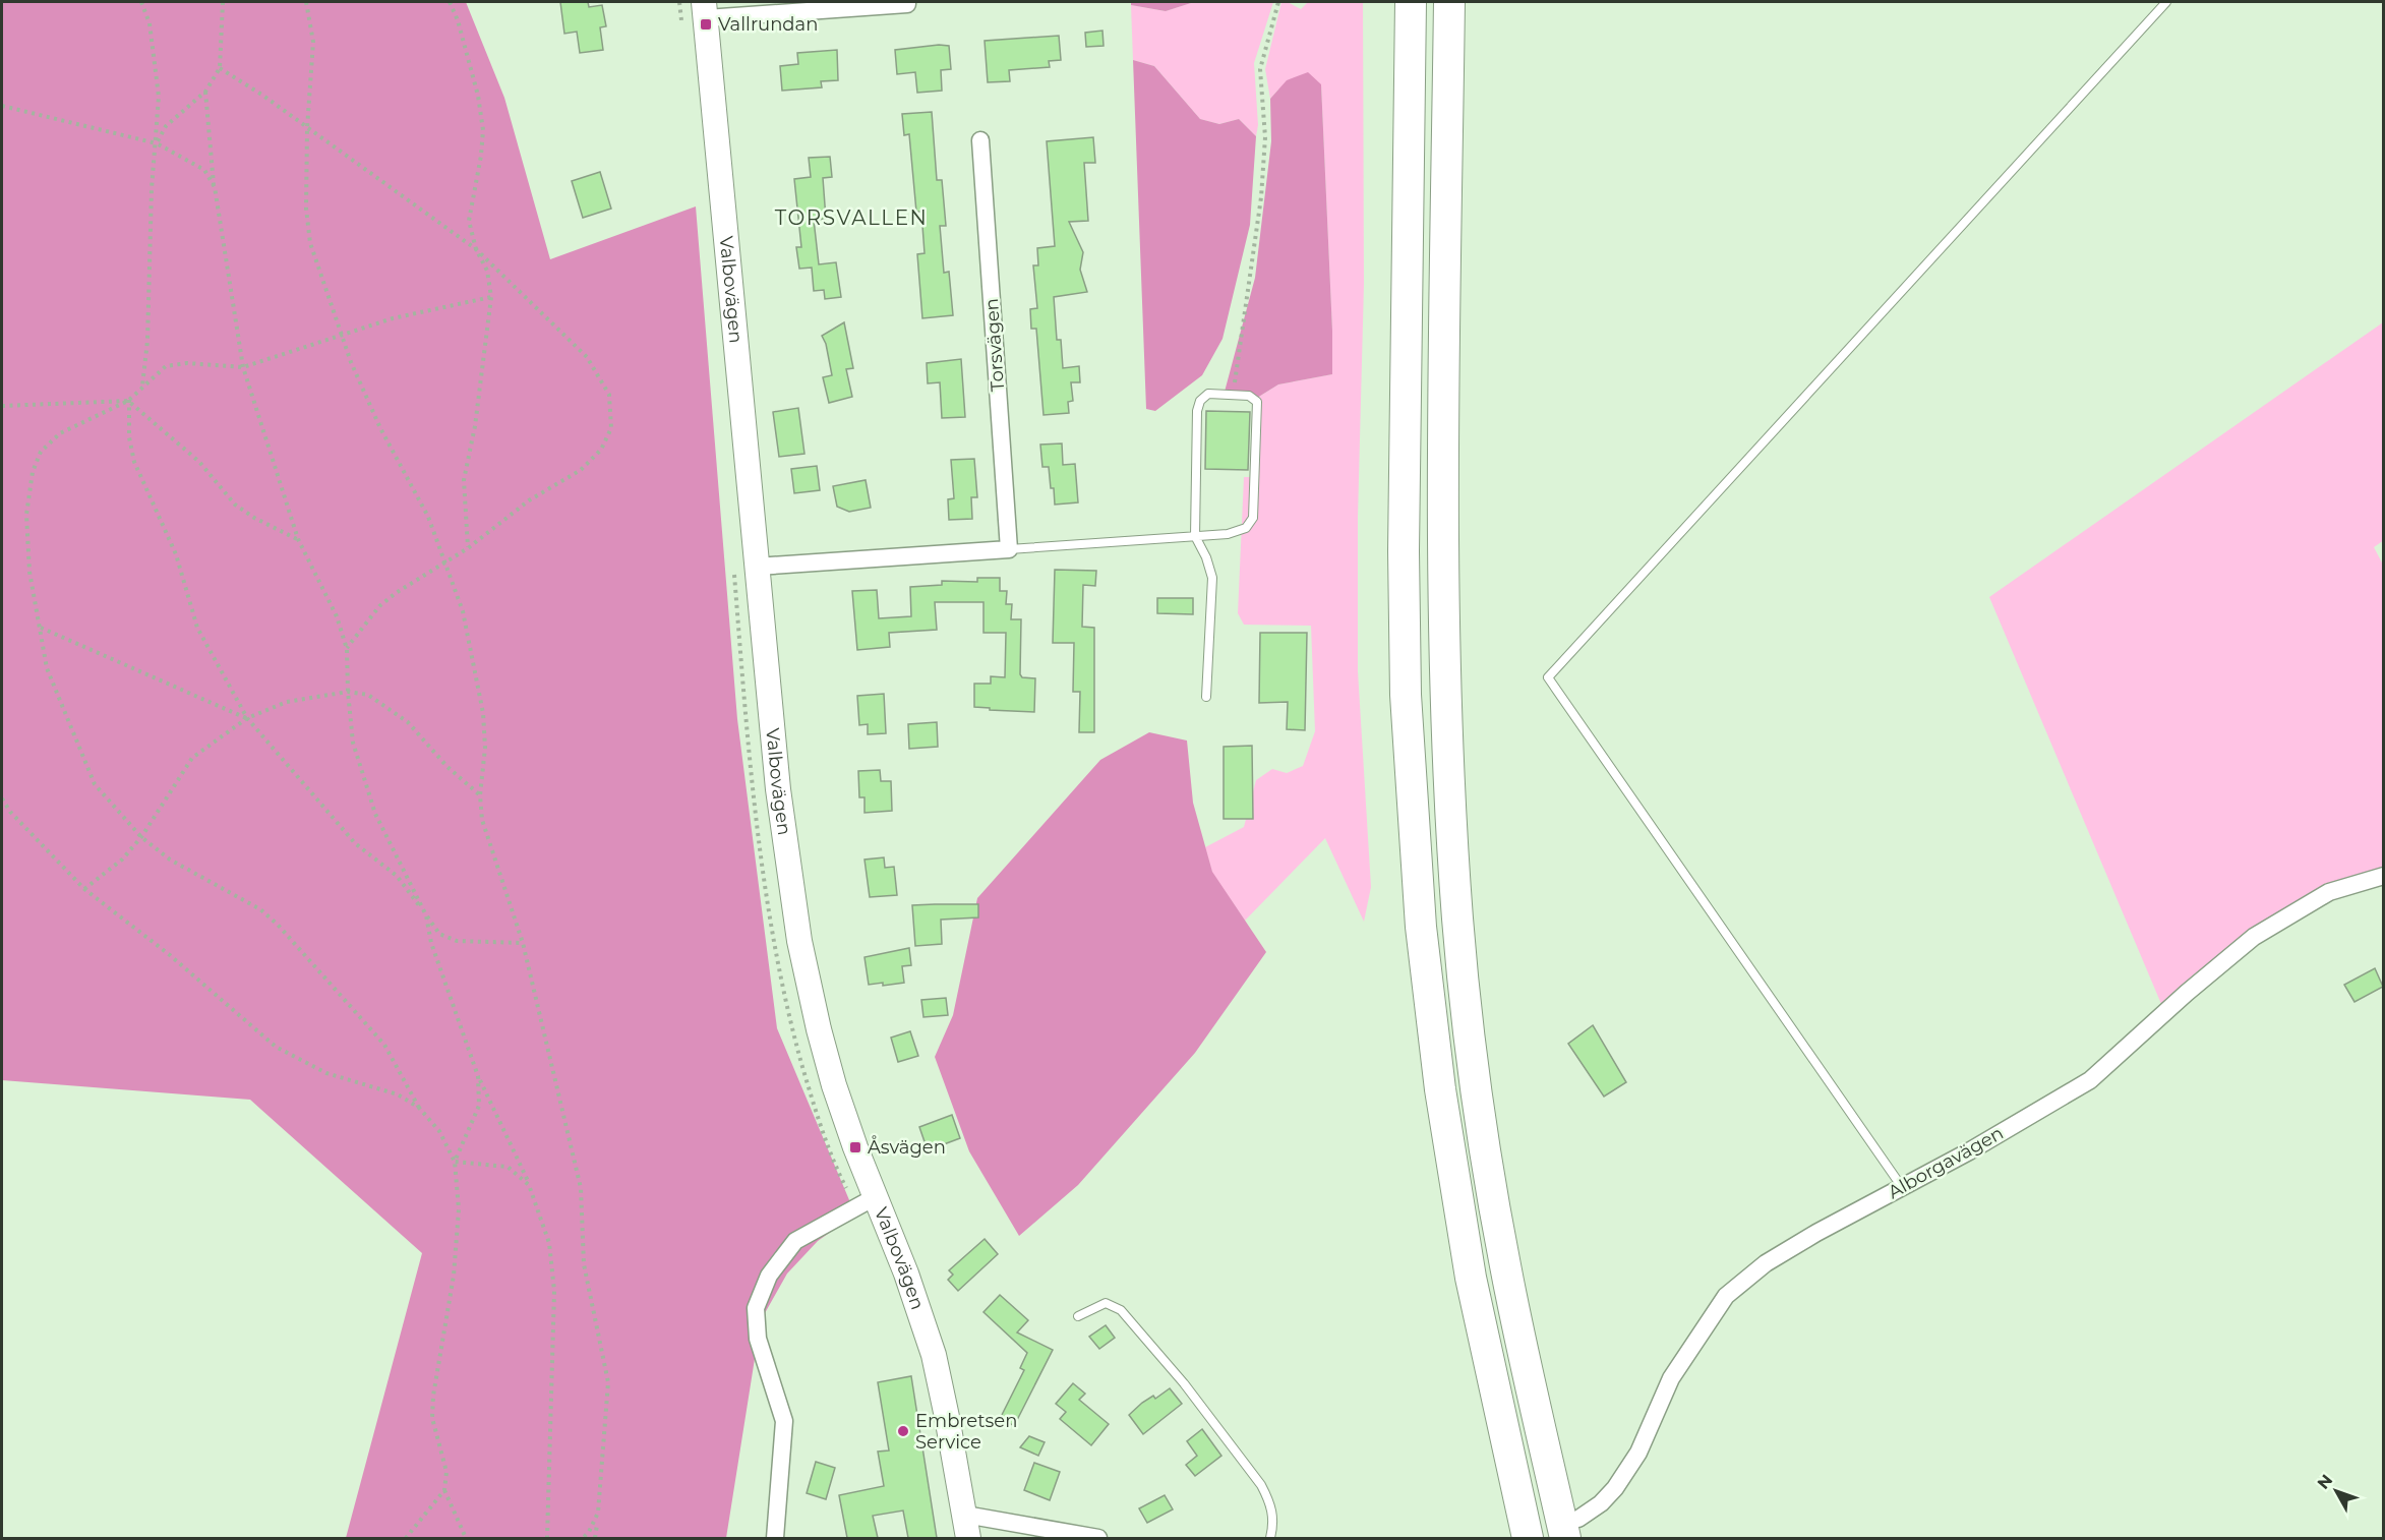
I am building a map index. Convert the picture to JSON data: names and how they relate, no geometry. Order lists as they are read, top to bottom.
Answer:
{
  "streets": {
    "main road": ["Valbovägen"],
    "street": ["Torsvägen", "Alborgavägen"]
  },
  "districts": ["TORSVALLEN"],
  "places": {
    "transit": ["Vallrundan", "Åsvägen"],
    "other": ["Embretsen Service"]
  },
  "north": "top left"
}
